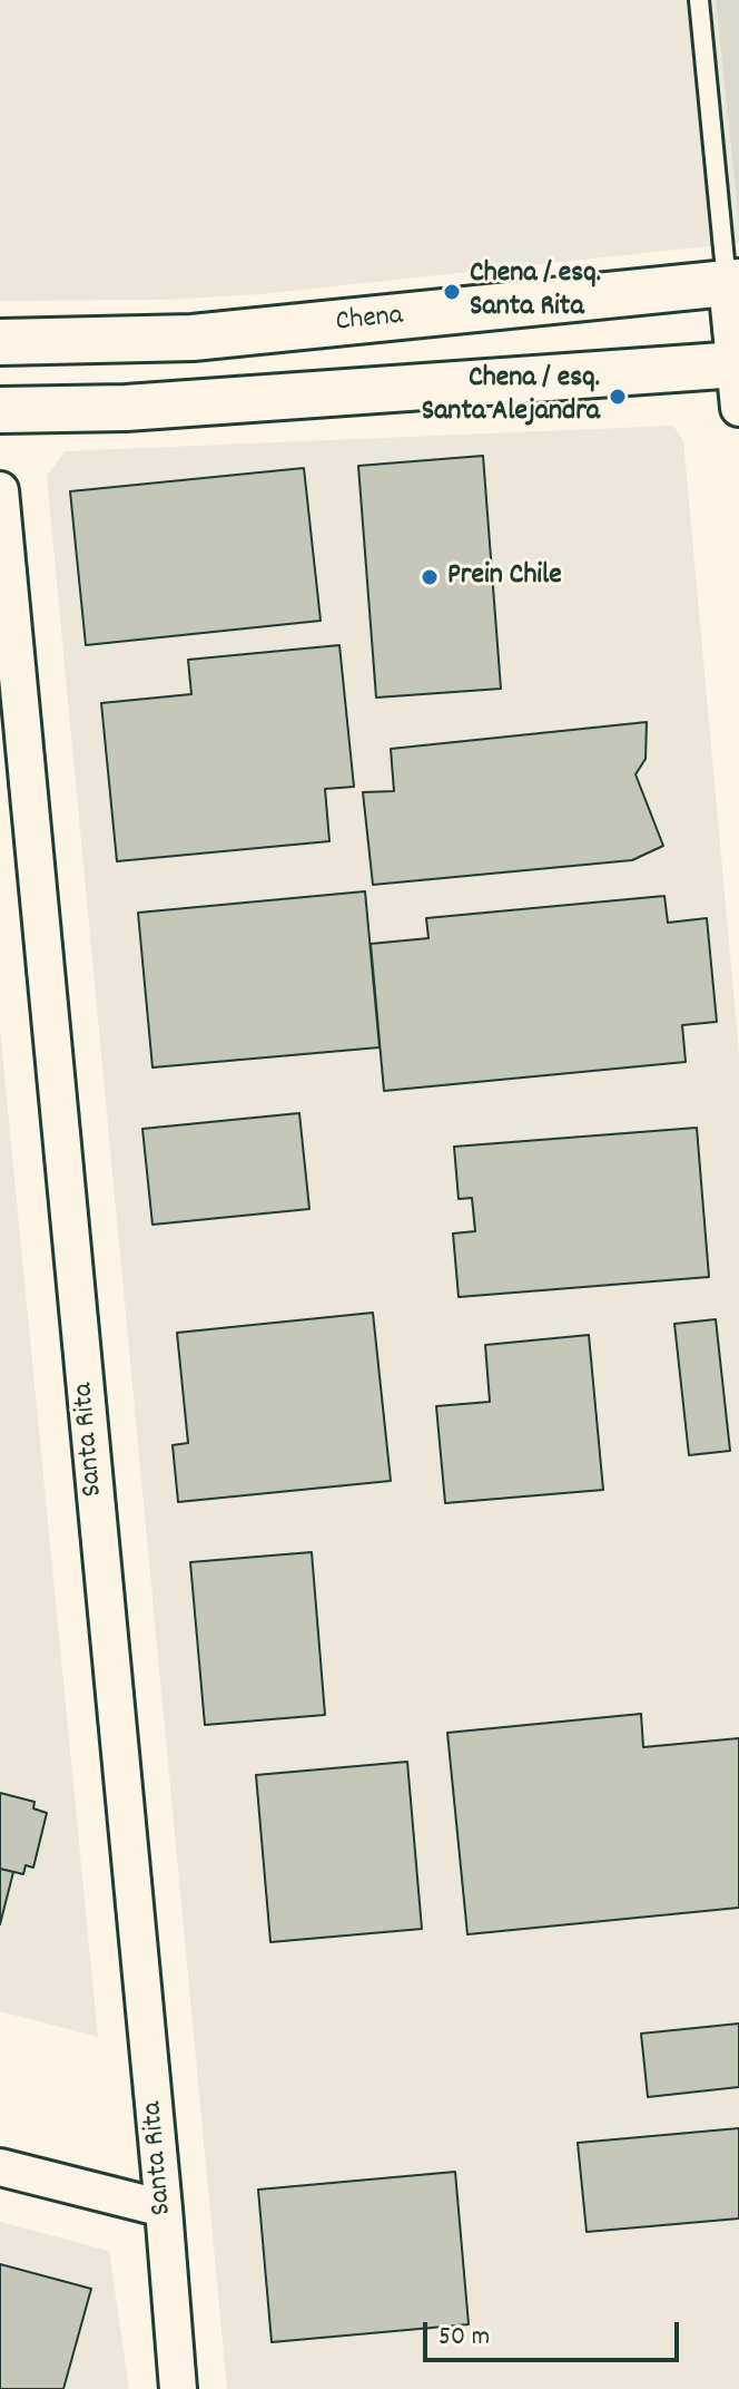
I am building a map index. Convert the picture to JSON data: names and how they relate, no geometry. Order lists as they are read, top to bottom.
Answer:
{
  "streets": {
    "street": ["Chena", "Santa Rita"]
  },
  "places": ["Chena / esq. Santa Rita", "Chena / esq. Santa Alejandra", "Prein Chile"],
  "scale_bar": "50 m"
}
